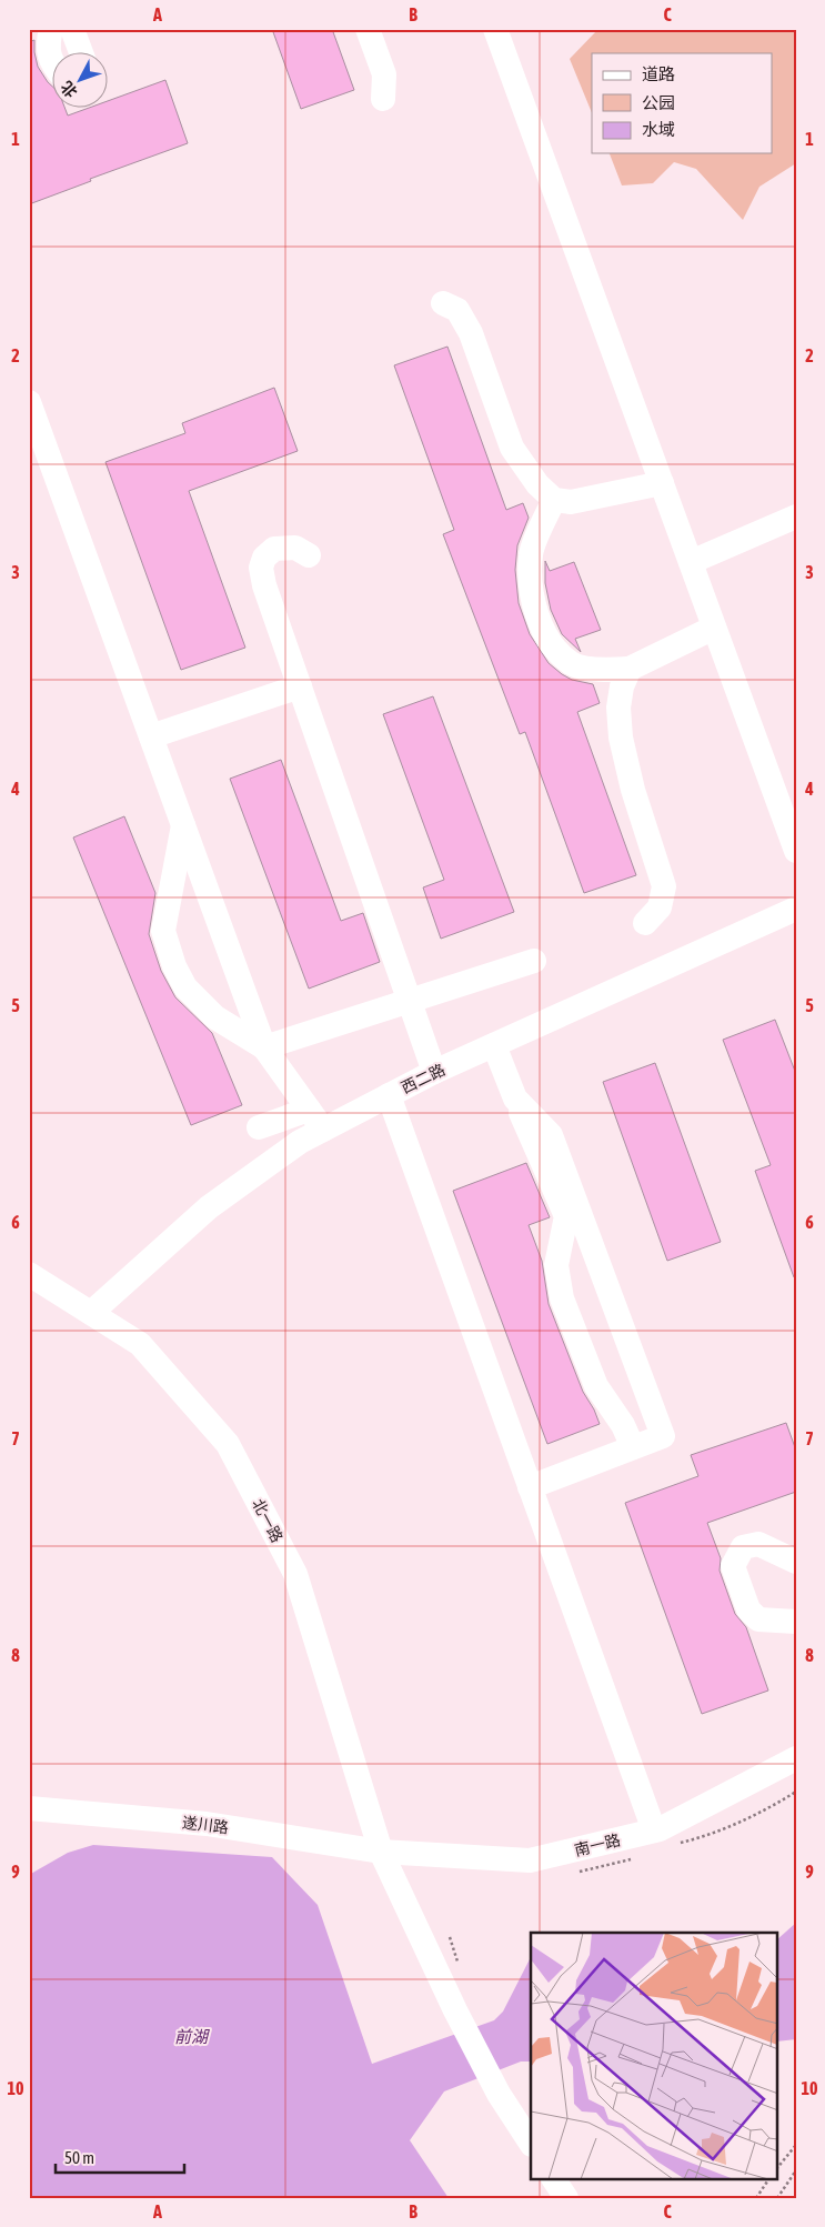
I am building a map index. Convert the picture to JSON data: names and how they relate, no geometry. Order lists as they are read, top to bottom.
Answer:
{
  "streets": {
    "street": [
      "西二路",
      "北一路",
      "遂川路",
      "南一路"
    ]
  },
  "crossings": [
    ["西二路", "北一路"],
    ["北一路", "遂川路"],
    ["北一路", "南一路"],
    ["遂川路", "南一路"]
  ],
  "water": ["前湖"],
  "legend": ["道路", "公园", "水域"],
  "scale_bar": "50 m",
  "north": "bottom left",
  "grid": {
    "columns": ["A", "B", "C"],
    "rows": [
      "1",
      "2",
      "3",
      "4",
      "5",
      "6",
      "7",
      "8",
      "9",
      "10"
    ]
  }
}
